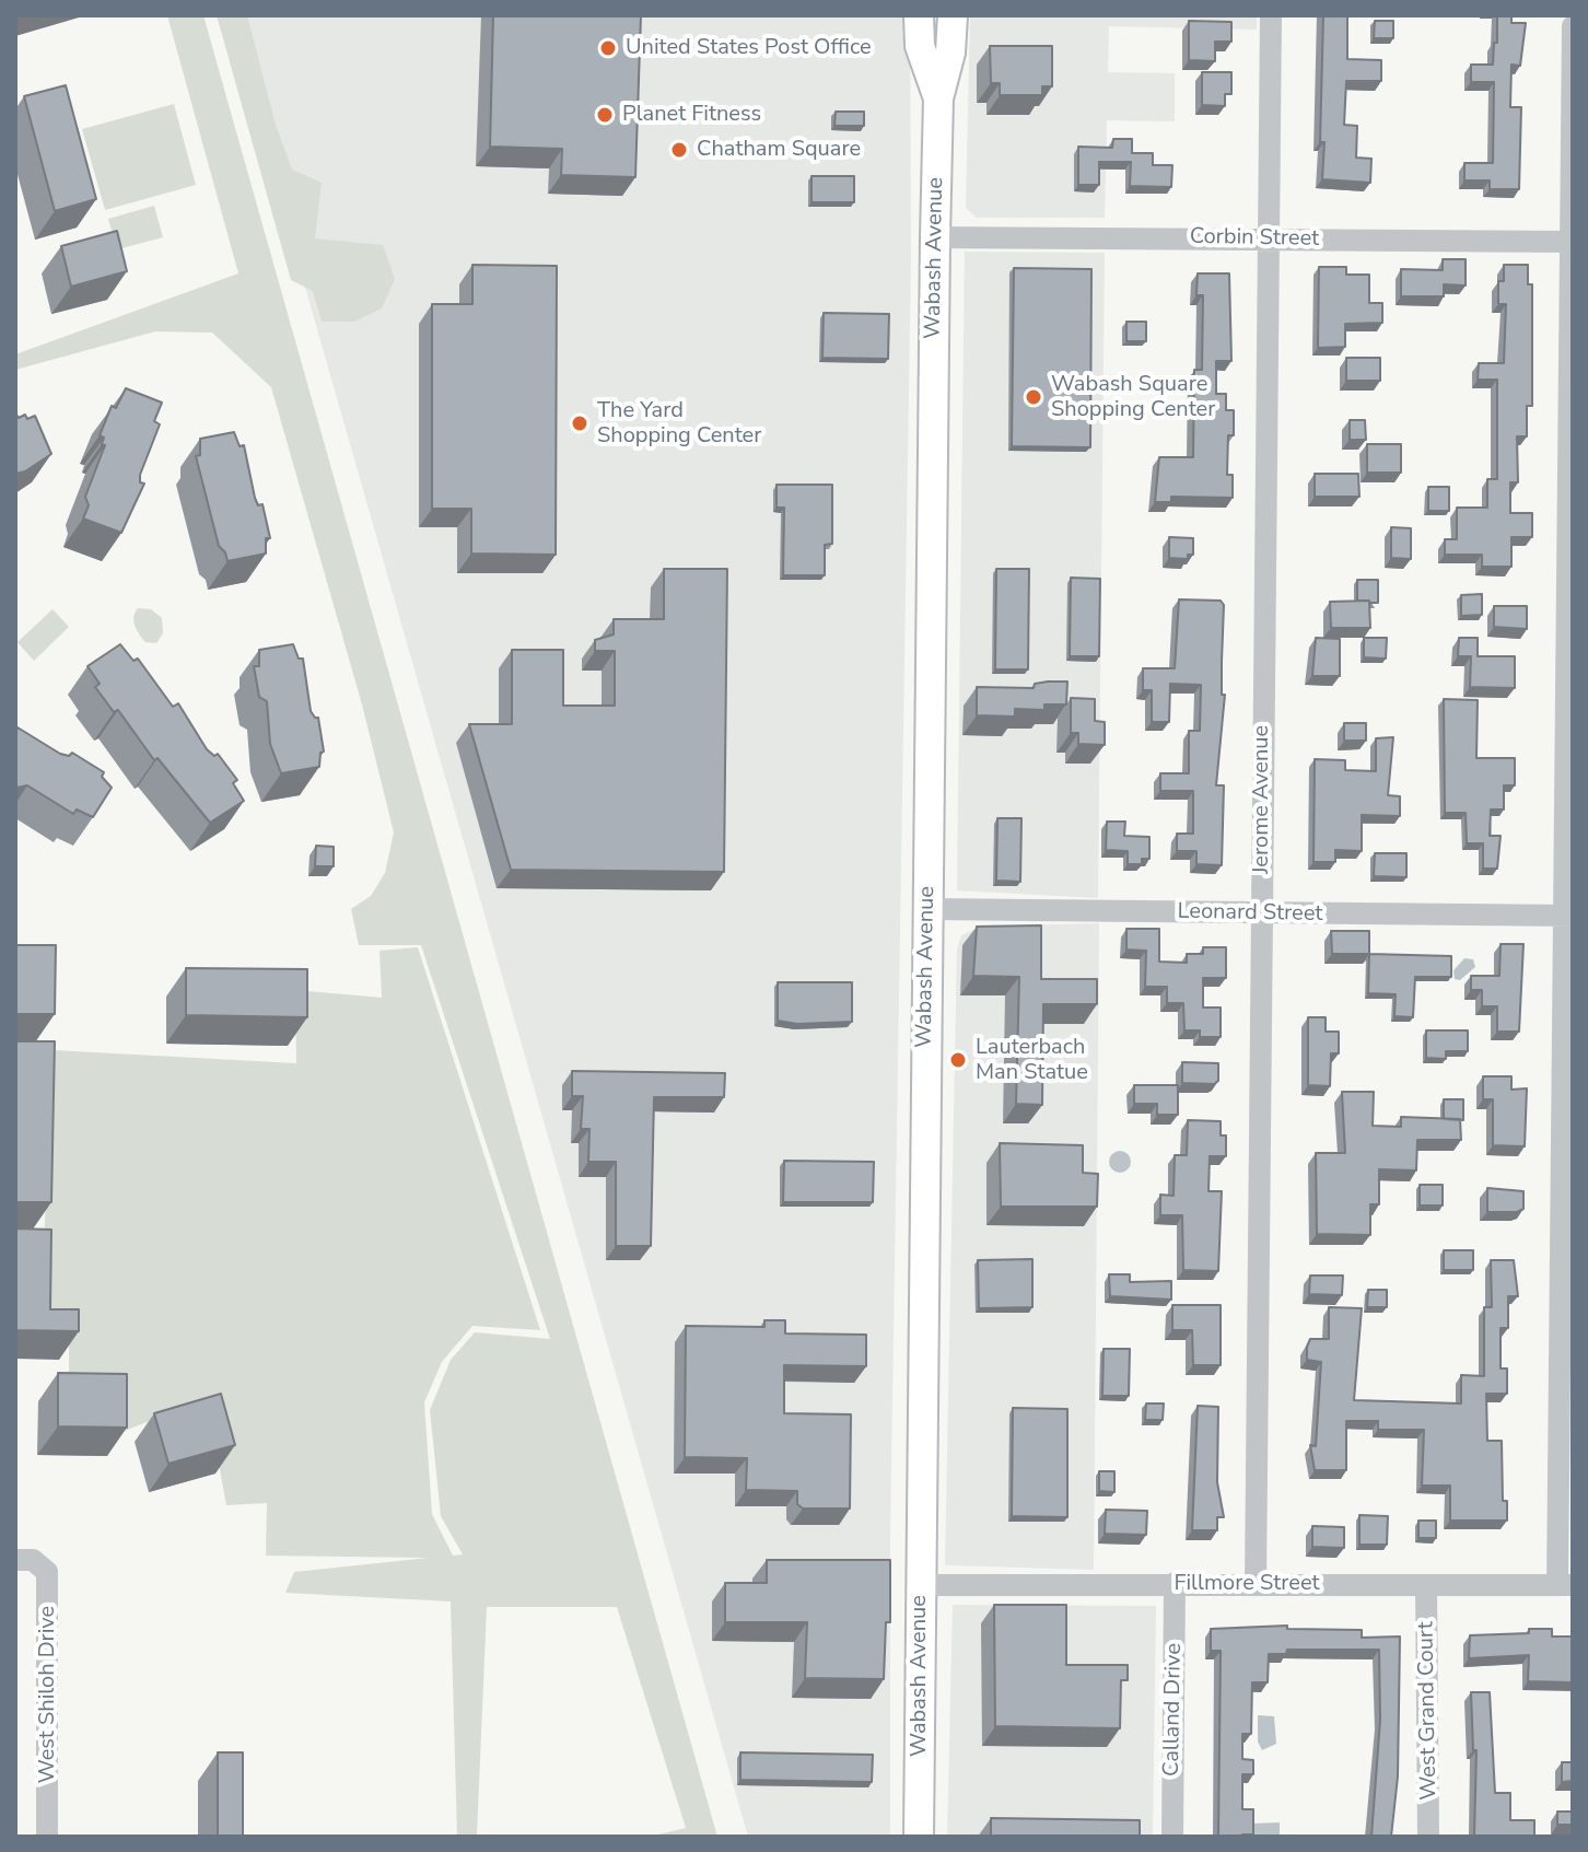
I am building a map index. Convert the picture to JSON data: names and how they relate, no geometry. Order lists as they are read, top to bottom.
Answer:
{
  "streets": {
    "main road": ["Wabash Avenue"],
    "street": [
      "Corbin Street",
      "Jerome Avenue",
      "Leonard Street",
      "Fillmore Street",
      "West Shiloh Drive",
      "Calland Drive",
      "West Grand Court"
    ]
  },
  "crossings": [
    ["Corbin Street", "Wabash Avenue"],
    ["Corbin Street", "Jerome Avenue"],
    ["Wabash Avenue", "Leonard Street"],
    ["Wabash Avenue", "Fillmore Street"],
    ["Jerome Avenue", "Leonard Street"],
    ["Jerome Avenue", "Fillmore Street"],
    ["Fillmore Street", "Calland Drive"],
    ["Fillmore Street", "West Grand Court"]
  ],
  "places": [
    "United States Post Office",
    "Planet Fitness",
    "Chatham Square",
    "Wabash Square Shopping Center",
    "The Yard Shopping Center",
    "Lauterbach Man Statue"
  ]
}
